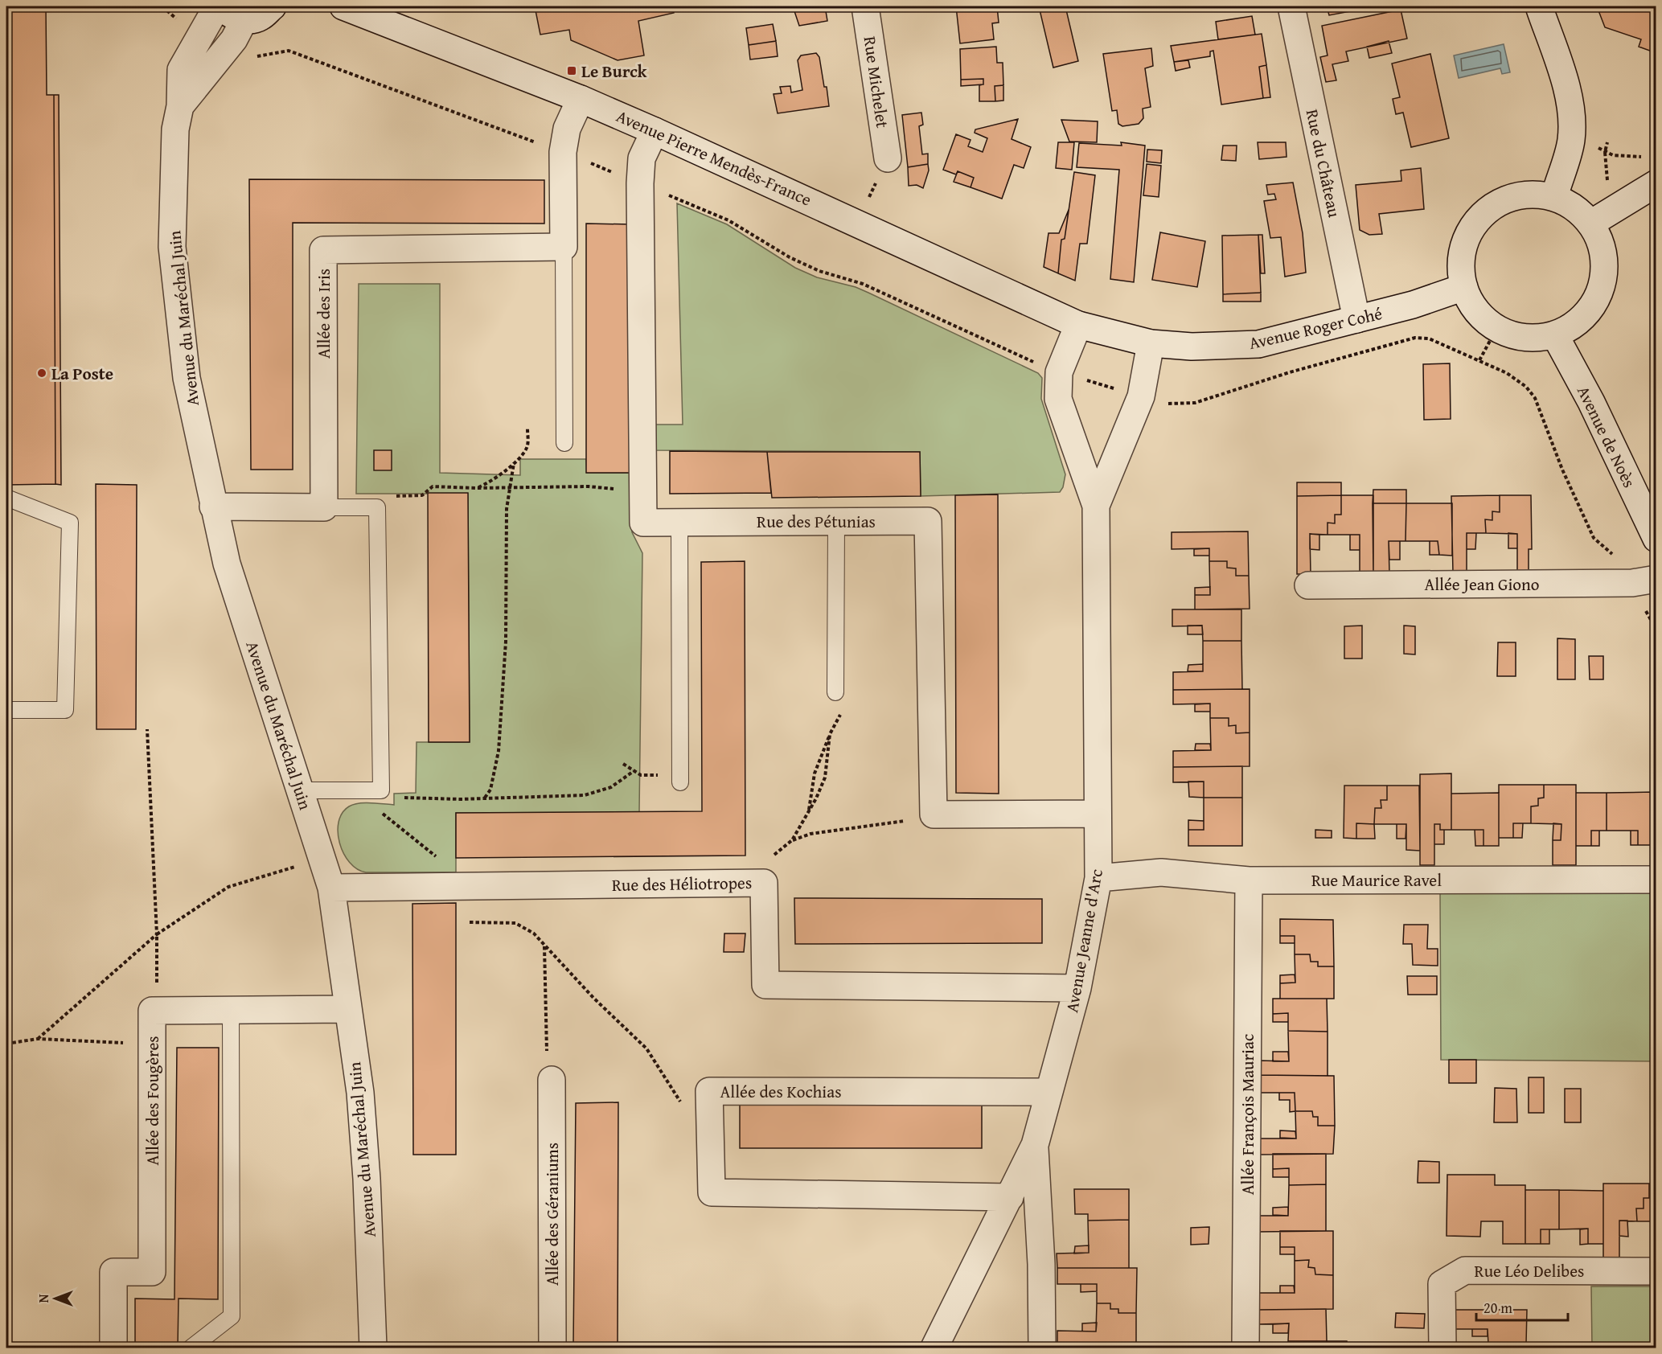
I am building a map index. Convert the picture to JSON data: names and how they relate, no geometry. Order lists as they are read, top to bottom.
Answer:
{
  "streets": {
    "street": [
      "Rue Michelet",
      "Avenue Pierre Mendès-France",
      "Rue du Château",
      "Allée des Iris",
      "Avenue du Maréchal Juin",
      "Avenue Roger Cohé",
      "Avenue de Noès",
      "Rue des Pétunias",
      "Allée Jean Giono",
      "Rue Maurice Ravel",
      "Rue des Héliotropes",
      "Avenue Jeanne d'Arc",
      "Allée des Kochias",
      "Allée des Fougères",
      "Allée François Mauriac",
      "Allée des Géraniums",
      "Rue Léo Delibes"
    ]
  },
  "crossings": [
    ["Avenue Pierre Mendès-France", "Avenue Roger Cohé"],
    ["Avenue Pierre Mendès-France", "Rue des Pétunias"],
    ["Avenue Pierre Mendès-France", "Avenue Jeanne d'Arc"],
    ["Rue du Château", "Avenue Roger Cohé"],
    ["Avenue du Maréchal Juin", "Rue des Héliotropes"],
    ["Avenue Roger Cohé", "Avenue de Noès"],
    ["Avenue Roger Cohé", "Avenue Jeanne d'Arc"],
    ["Rue Maurice Ravel", "Avenue Jeanne d'Arc"],
    ["Rue Maurice Ravel", "Allée François Mauriac"],
    ["Rue des Héliotropes", "Avenue Jeanne d'Arc"],
    ["Avenue Jeanne d'Arc", "Allée des Kochias"]
  ],
  "places": {
    "transit": ["Le Burck"],
    "other": ["La Poste"]
  },
  "scale_bar": "20 m",
  "north": "left"
}
